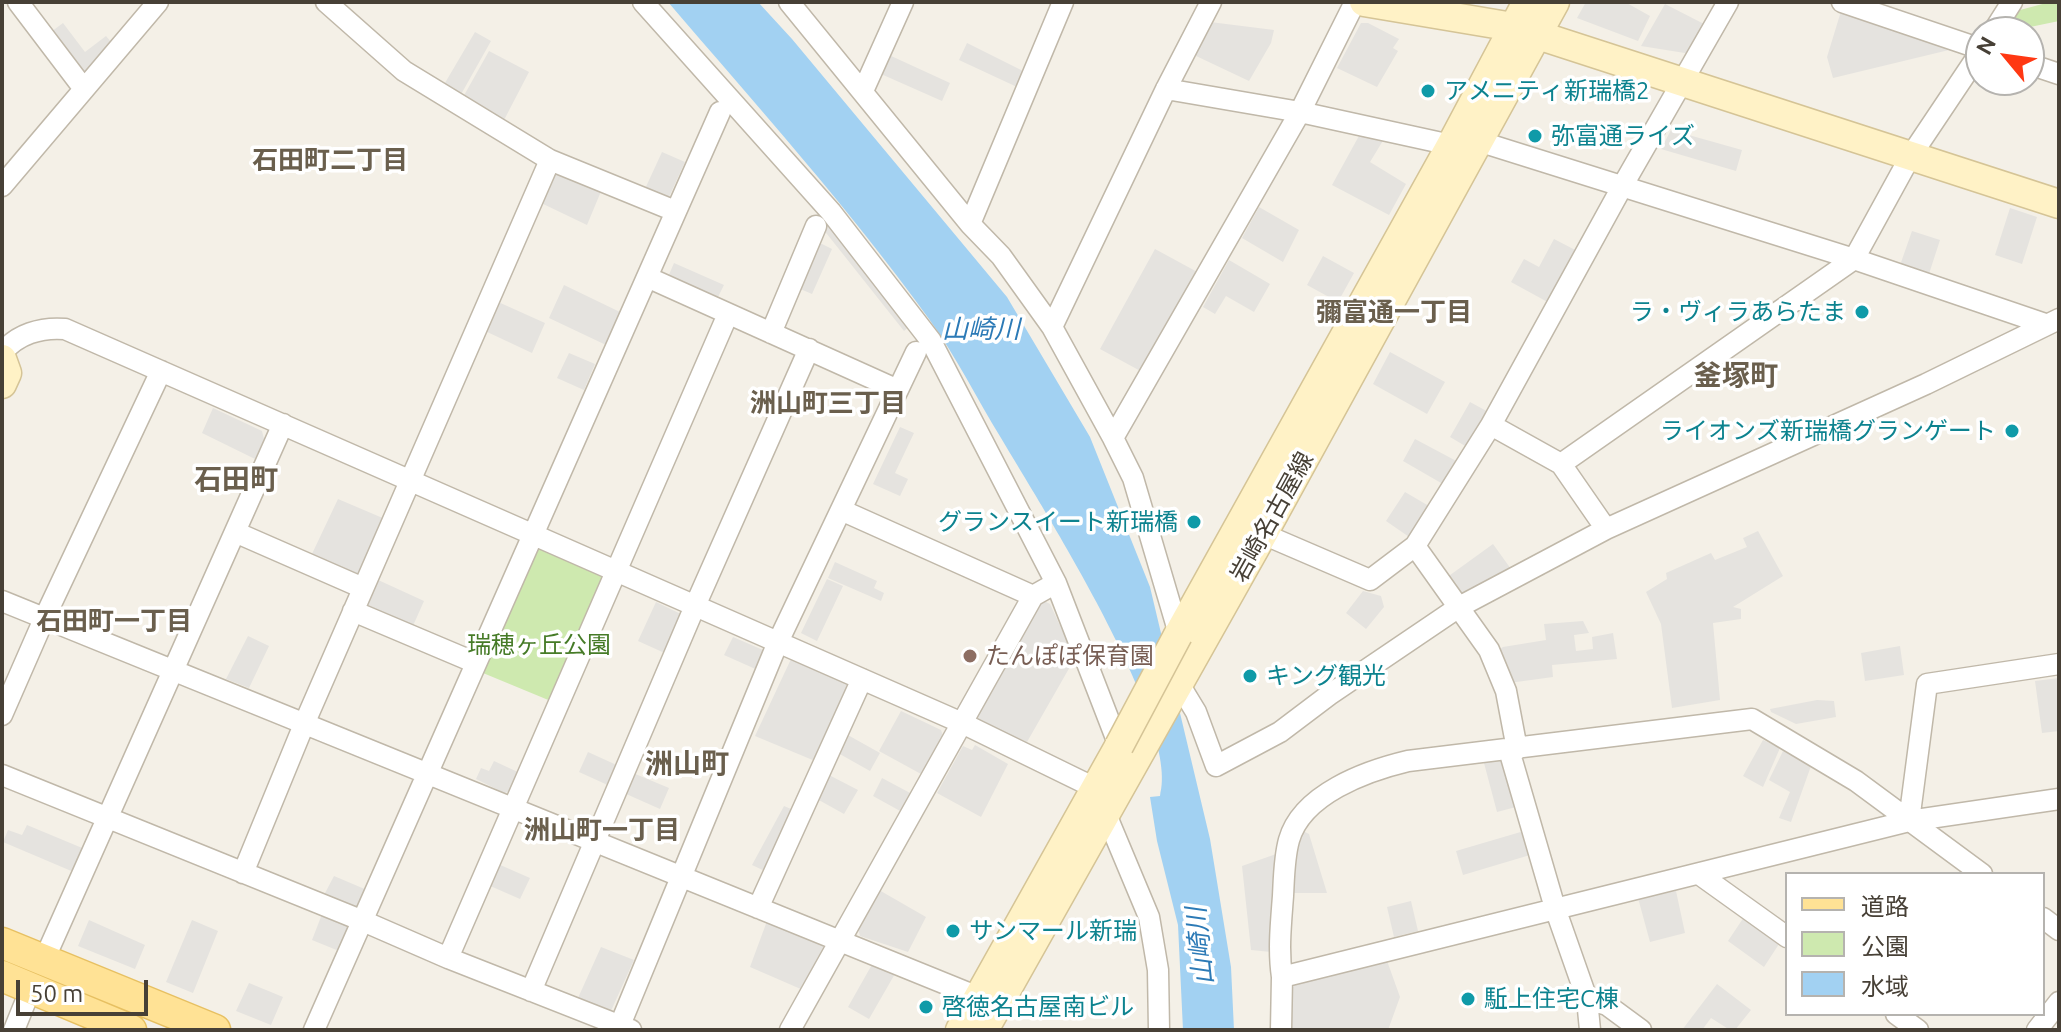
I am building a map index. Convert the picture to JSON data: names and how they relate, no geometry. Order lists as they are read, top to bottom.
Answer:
{
  "streets": {
    "main road": ["岩崎名古屋線"]
  },
  "districts": [
    "石田町二丁目",
    "彌富通一丁目",
    "釜塚町",
    "洲山町三丁目",
    "石田町",
    "石田町一丁目",
    "洲山町",
    "洲山町一丁目"
  ],
  "water": ["山崎川"],
  "parks": ["瑞穂ヶ丘公園"],
  "places": [
    "アメニティ新瑞橋2",
    "弥富通ライズ",
    "ラ・ヴィラあらたま",
    "ライオンズ新瑞橋グランゲート",
    "グランスイート新瑞橋",
    "たんぽぽ保育園",
    "キング観光",
    "サンマール新瑞",
    "駈上住宅C棟",
    "啓徳名古屋南ビル"
  ],
  "legend": ["道路", "公園", "水域"],
  "scale_bar": "50 m",
  "north": "top left"
}
